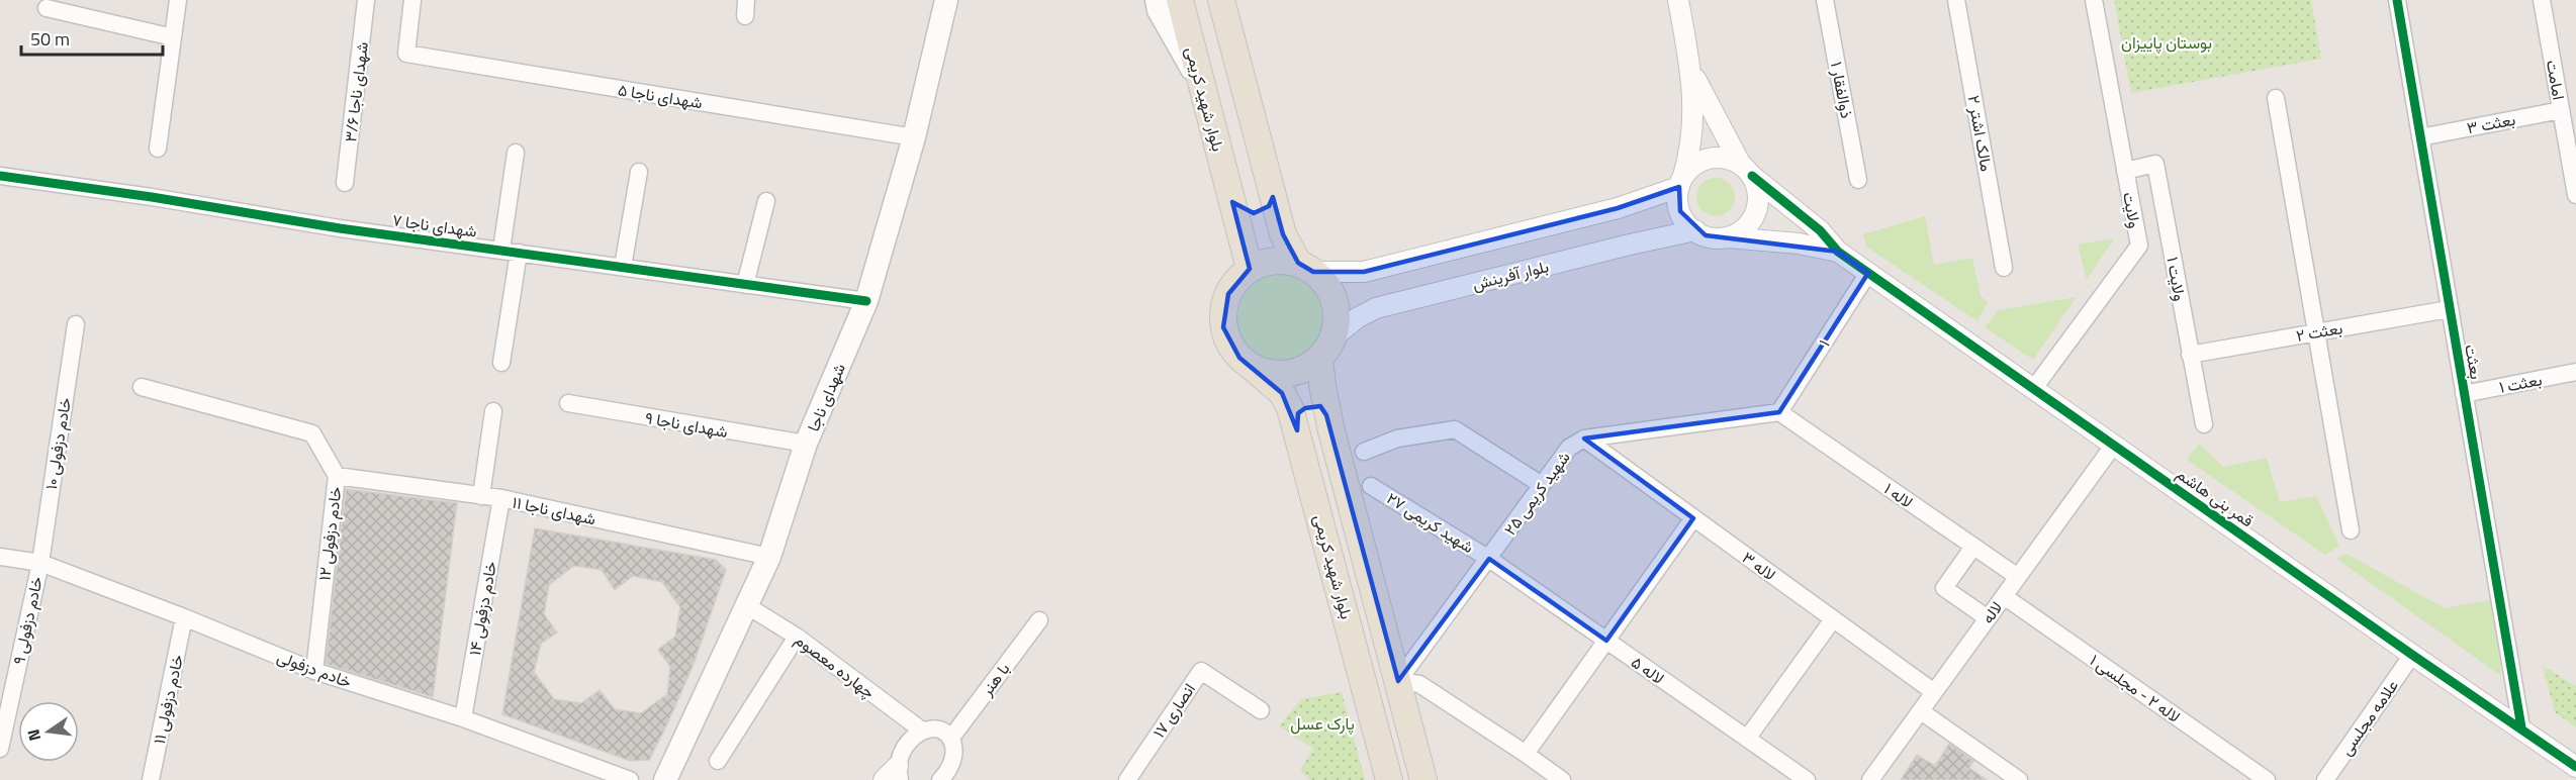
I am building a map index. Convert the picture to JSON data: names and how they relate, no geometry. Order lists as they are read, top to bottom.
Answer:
{
  "streets": {
    "main road": ["بلوار شهید کریمی", "شهدای ناجا"],
    "street": [
      "امامت",
      "ذوالفقار ۱",
      "شهدای ناجا ۳/۶",
      "شهدای ناجا ۵",
      "بعثت ۳",
      "مالک اشتر ۲",
      "ولایت",
      "شهدای ناجا ۷",
      "بلوار آفرینش",
      "ولایت ۱",
      "بعثت ۲",
      "۱",
      "بعثت",
      "بعثت ۱",
      "شهدای ناجا ۹",
      "خادم دزفولی ۱۰",
      "شهید کریمی ۲۵",
      "لاله ۱",
      "قمر بنی هاشم",
      "شهدای ناجا ۱۱",
      "شهید کریمی ۲۷",
      "خادم دزفولی ۱۲",
      "لاله ۳",
      "خادم دزفولی ۱۴",
      "لاله",
      "خادم دزفولی ۹",
      "چهارده معصوم",
      "خادم دزفولی",
      "لاله ۵",
      "با هنر",
      "لاله ۲ - مجلسی ۱",
      "خادم دزفولی ۱۱",
      "انصاری ۱۷",
      "علامه مجلسی"
    ]
  },
  "crossings": [
    ["امامت", "بعثت ۳"],
    ["شهدای ناجا ۵", "شهدای ناجا"],
    ["بلوار شهید کریمی", "بلوار آفرینش"],
    ["بلوار شهید کریمی", "شهید کریمی ۲۵"],
    ["بعثت ۳", "بعثت"],
    ["ولایت", "ولایت ۱"],
    ["ولایت", "قمر بنی هاشم"],
    ["شهدای ناجا ۷", "شهدای ناجا"],
    ["ولایت ۱", "بعثت ۲"],
    ["بعثت ۲", "بعثت"],
    ["۱", "شهید کریمی ۲۵"],
    ["۱", "لاله ۱"],
    ["۱", "قمر بنی هاشم"],
    ["بعثت", "بعثت ۱"],
    ["بعثت", "قمر بنی هاشم"],
    ["شهدای ناجا", "شهدای ناجا ۹"],
    ["شهدای ناجا", "شهدای ناجا ۱۱"],
    ["شهدای ناجا", "چهارده معصوم"],
    ["خادم دزفولی ۱۰", "خادم دزفولی ۹"],
    ["خادم دزفولی ۱۰", "خادم دزفولی"],
    ["شهید کریمی ۲۵", "لاله ۱"],
    ["شهید کریمی ۲۵", "شهید کریمی ۲۷"],
    ["شهید کریمی ۲۵", "لاله ۳"],
    ["شهید کریمی ۲۵", "لاله ۵"],
    ["لاله ۱", "لاله"],
    ["قمر بنی هاشم", "لاله"],
    ["قمر بنی هاشم", "علامه مجلسی"],
    ["شهدای ناجا ۱۱", "خادم دزفولی ۱۲"],
    ["شهدای ناجا ۱۱", "خادم دزفولی ۱۴"],
    ["شهید کریمی ۲۷", "لاله ۵"],
    ["خادم دزفولی ۱۲", "خادم دزفولی"],
    ["لاله ۳", "لاله"],
    ["خادم دزفولی ۱۴", "خادم دزفولی"],
    ["لاله", "لاله ۲ - مجلسی ۱"],
    ["خادم دزفولی ۹", "خادم دزفولی"],
    ["خادم دزفولی", "خادم دزفولی ۱۱"]
  ],
  "parks": ["بوستان پاییزان", "پارک عسل"],
  "scale_bar": "50 m",
  "north": "left"
}
